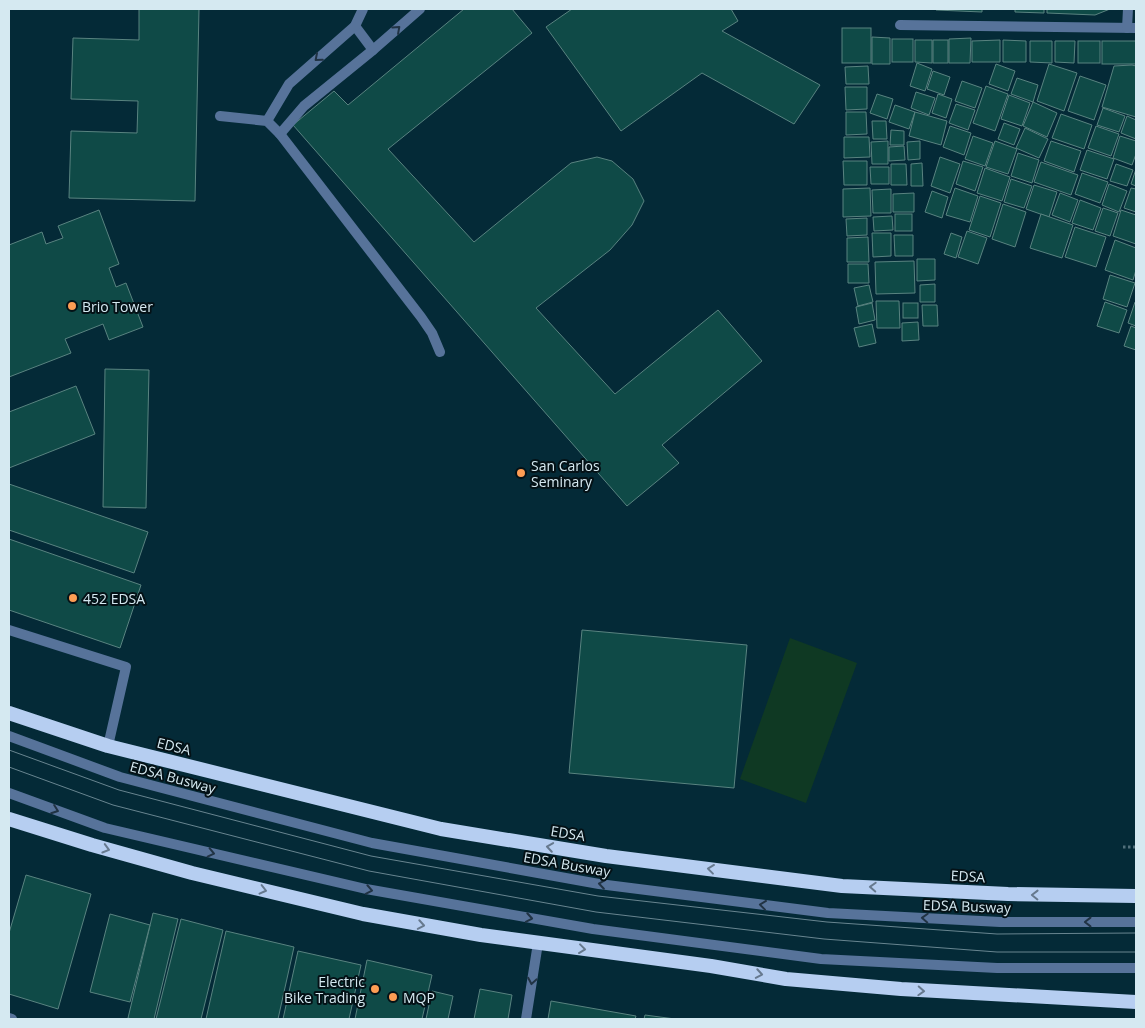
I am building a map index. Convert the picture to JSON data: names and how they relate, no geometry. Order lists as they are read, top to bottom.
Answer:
{
  "streets": {
    "highway": ["EDSA"],
    "street": ["EDSA Busway"]
  },
  "places": [
    "Brio Tower",
    "San Carlos Seminary",
    "452 EDSA",
    "Electric Bike Trading",
    "MQP"
  ]
}
